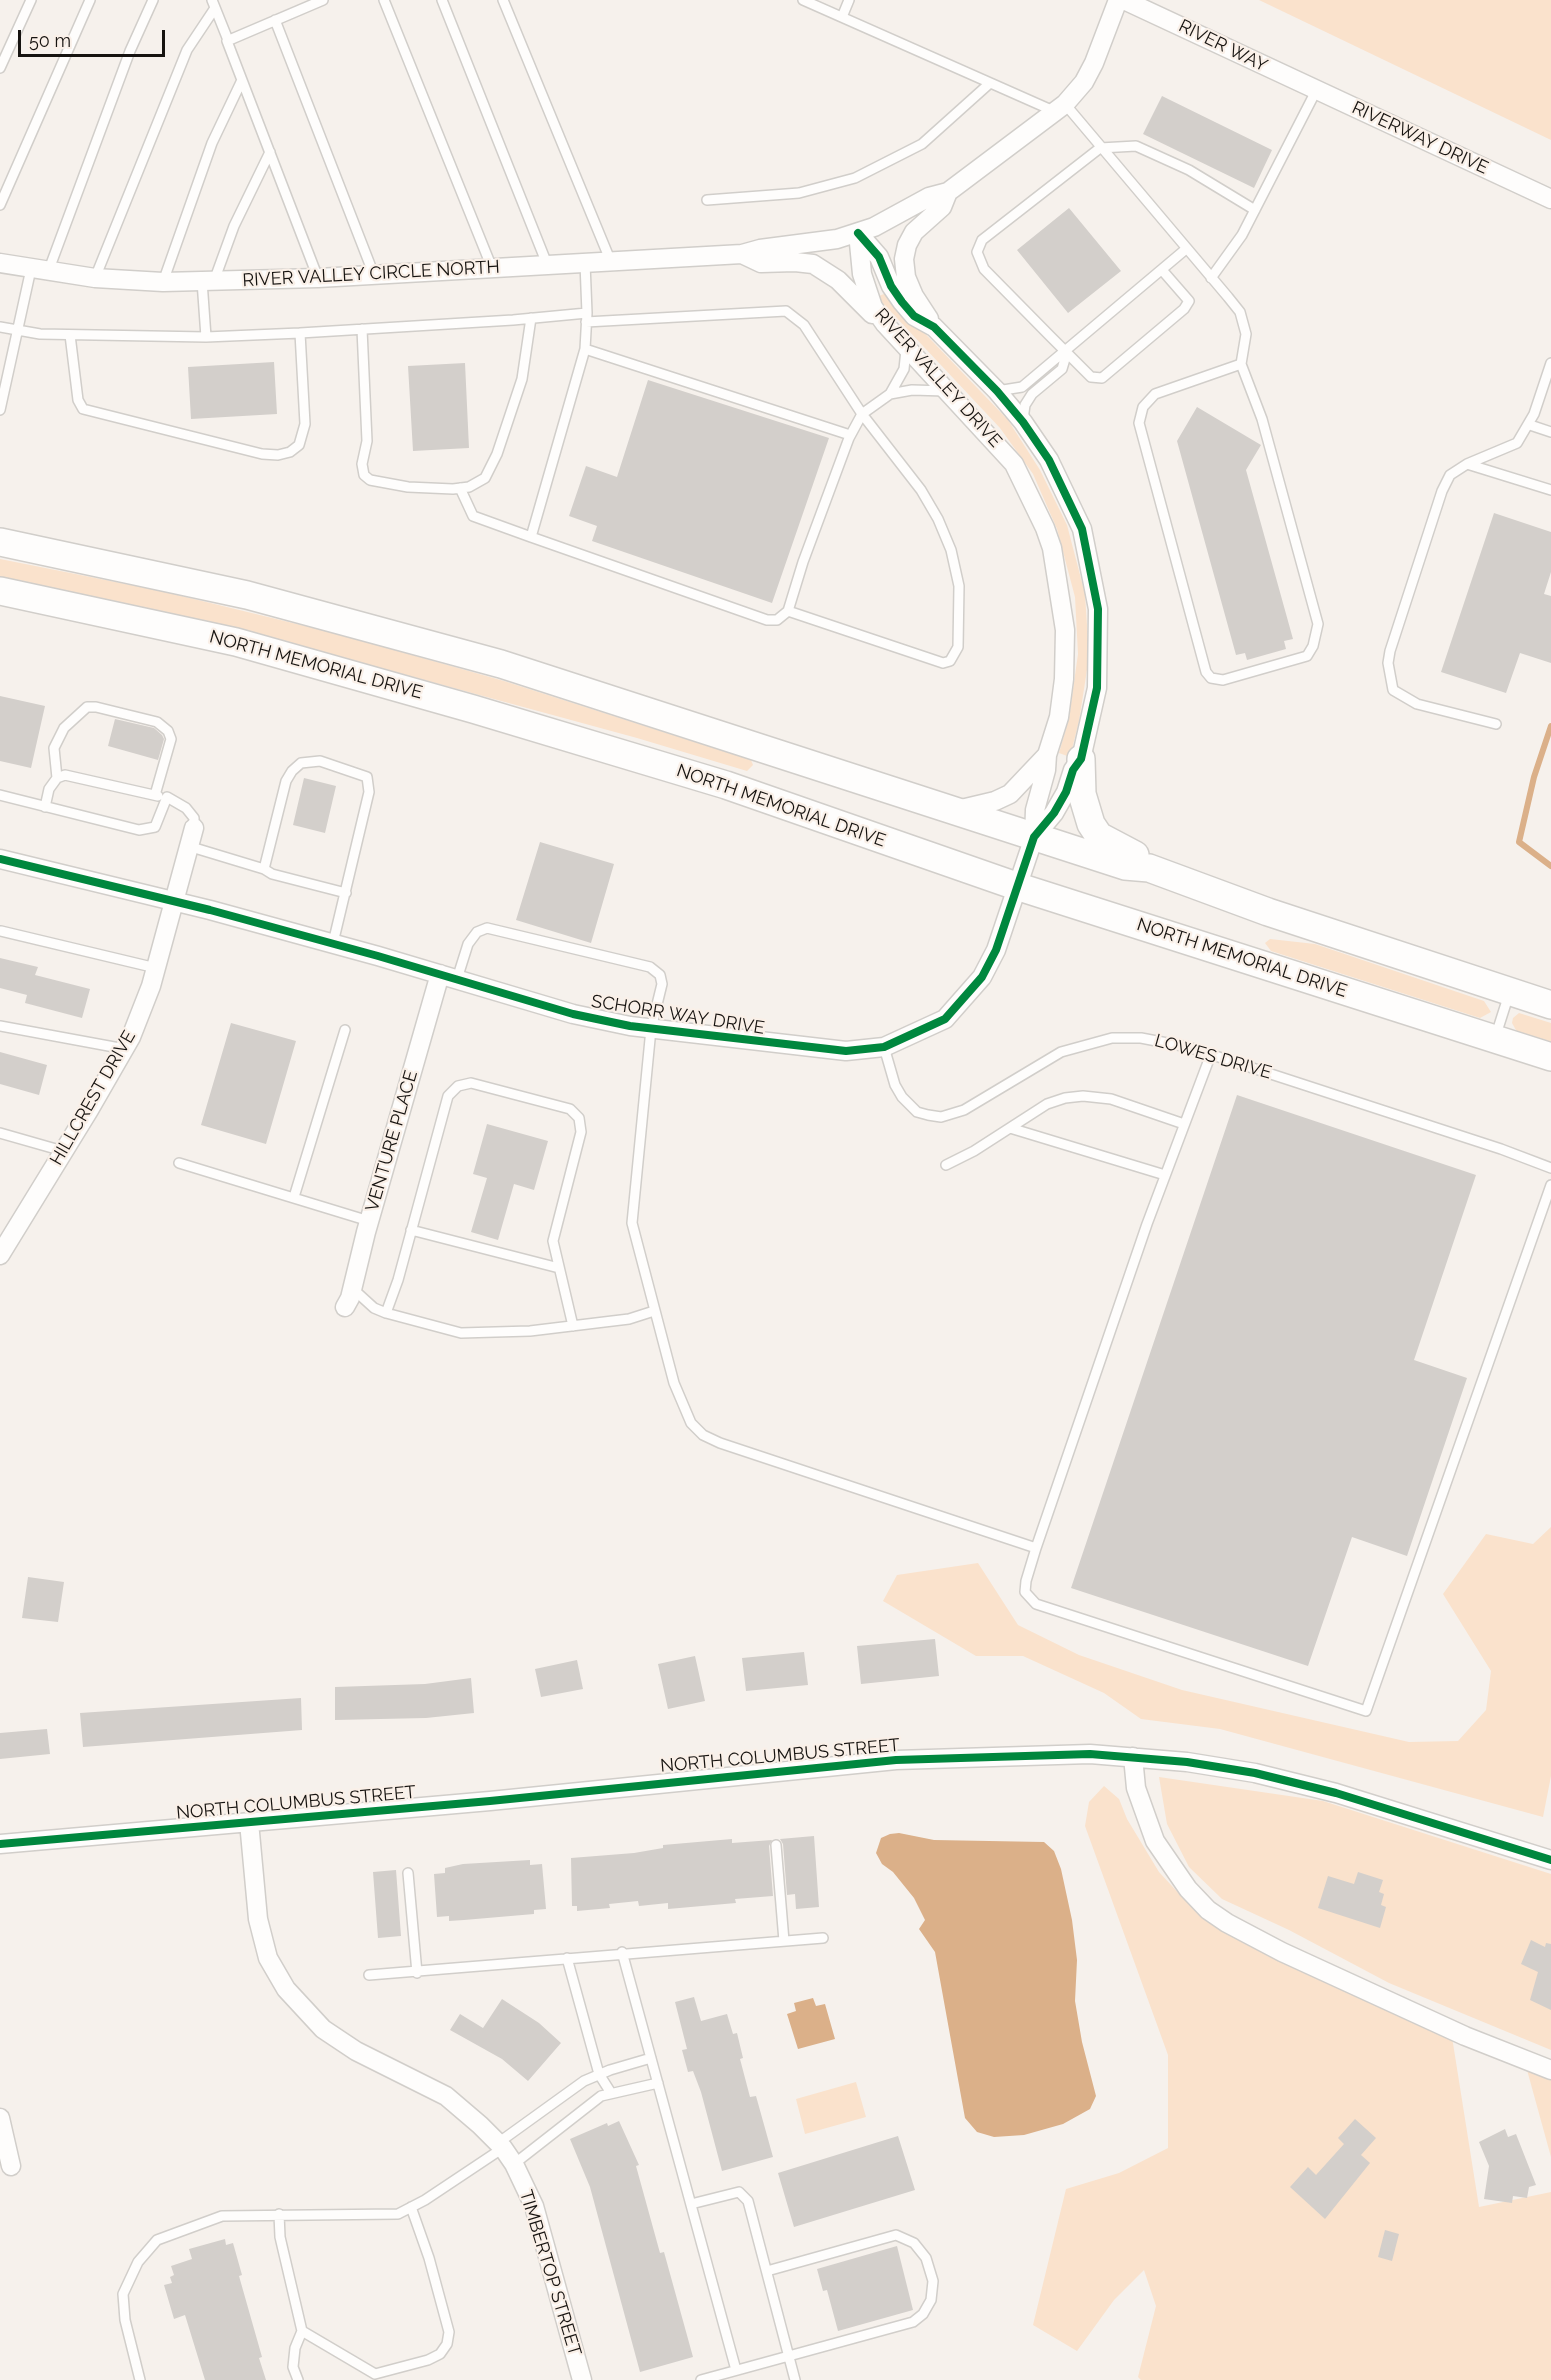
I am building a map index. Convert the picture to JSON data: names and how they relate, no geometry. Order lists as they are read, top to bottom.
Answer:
{
  "streets": {
    "main road": ["NORTH MEMORIAL DRIVE"],
    "street": [
      "RIVER WAY",
      "RIVERWAY DRIVE",
      "RIVER VALLEY CIRCLE NORTH",
      "RIVER VALLEY DRIVE",
      "SCHORR WAY DRIVE",
      "HILLCREST DRIVE",
      "VENTURE PLACE",
      "NORTH COLUMBUS STREET",
      "TIMBERTOP STREET"
    ],
    "lane": ["LOWES DRIVE"]
  },
  "crossings": [
    ["RIVER WAY", "RIVERWAY DRIVE"],
    ["RIVER VALLEY CIRCLE NORTH", "RIVER VALLEY DRIVE"],
    ["RIVER VALLEY DRIVE", "SCHORR WAY DRIVE"],
    ["NORTH MEMORIAL DRIVE", "SCHORR WAY DRIVE"],
    ["SCHORR WAY DRIVE", "LOWES DRIVE"],
    ["SCHORR WAY DRIVE", "HILLCREST DRIVE"],
    ["SCHORR WAY DRIVE", "VENTURE PLACE"],
    ["NORTH COLUMBUS STREET", "TIMBERTOP STREET"]
  ],
  "scale_bar": "50 m"
}
